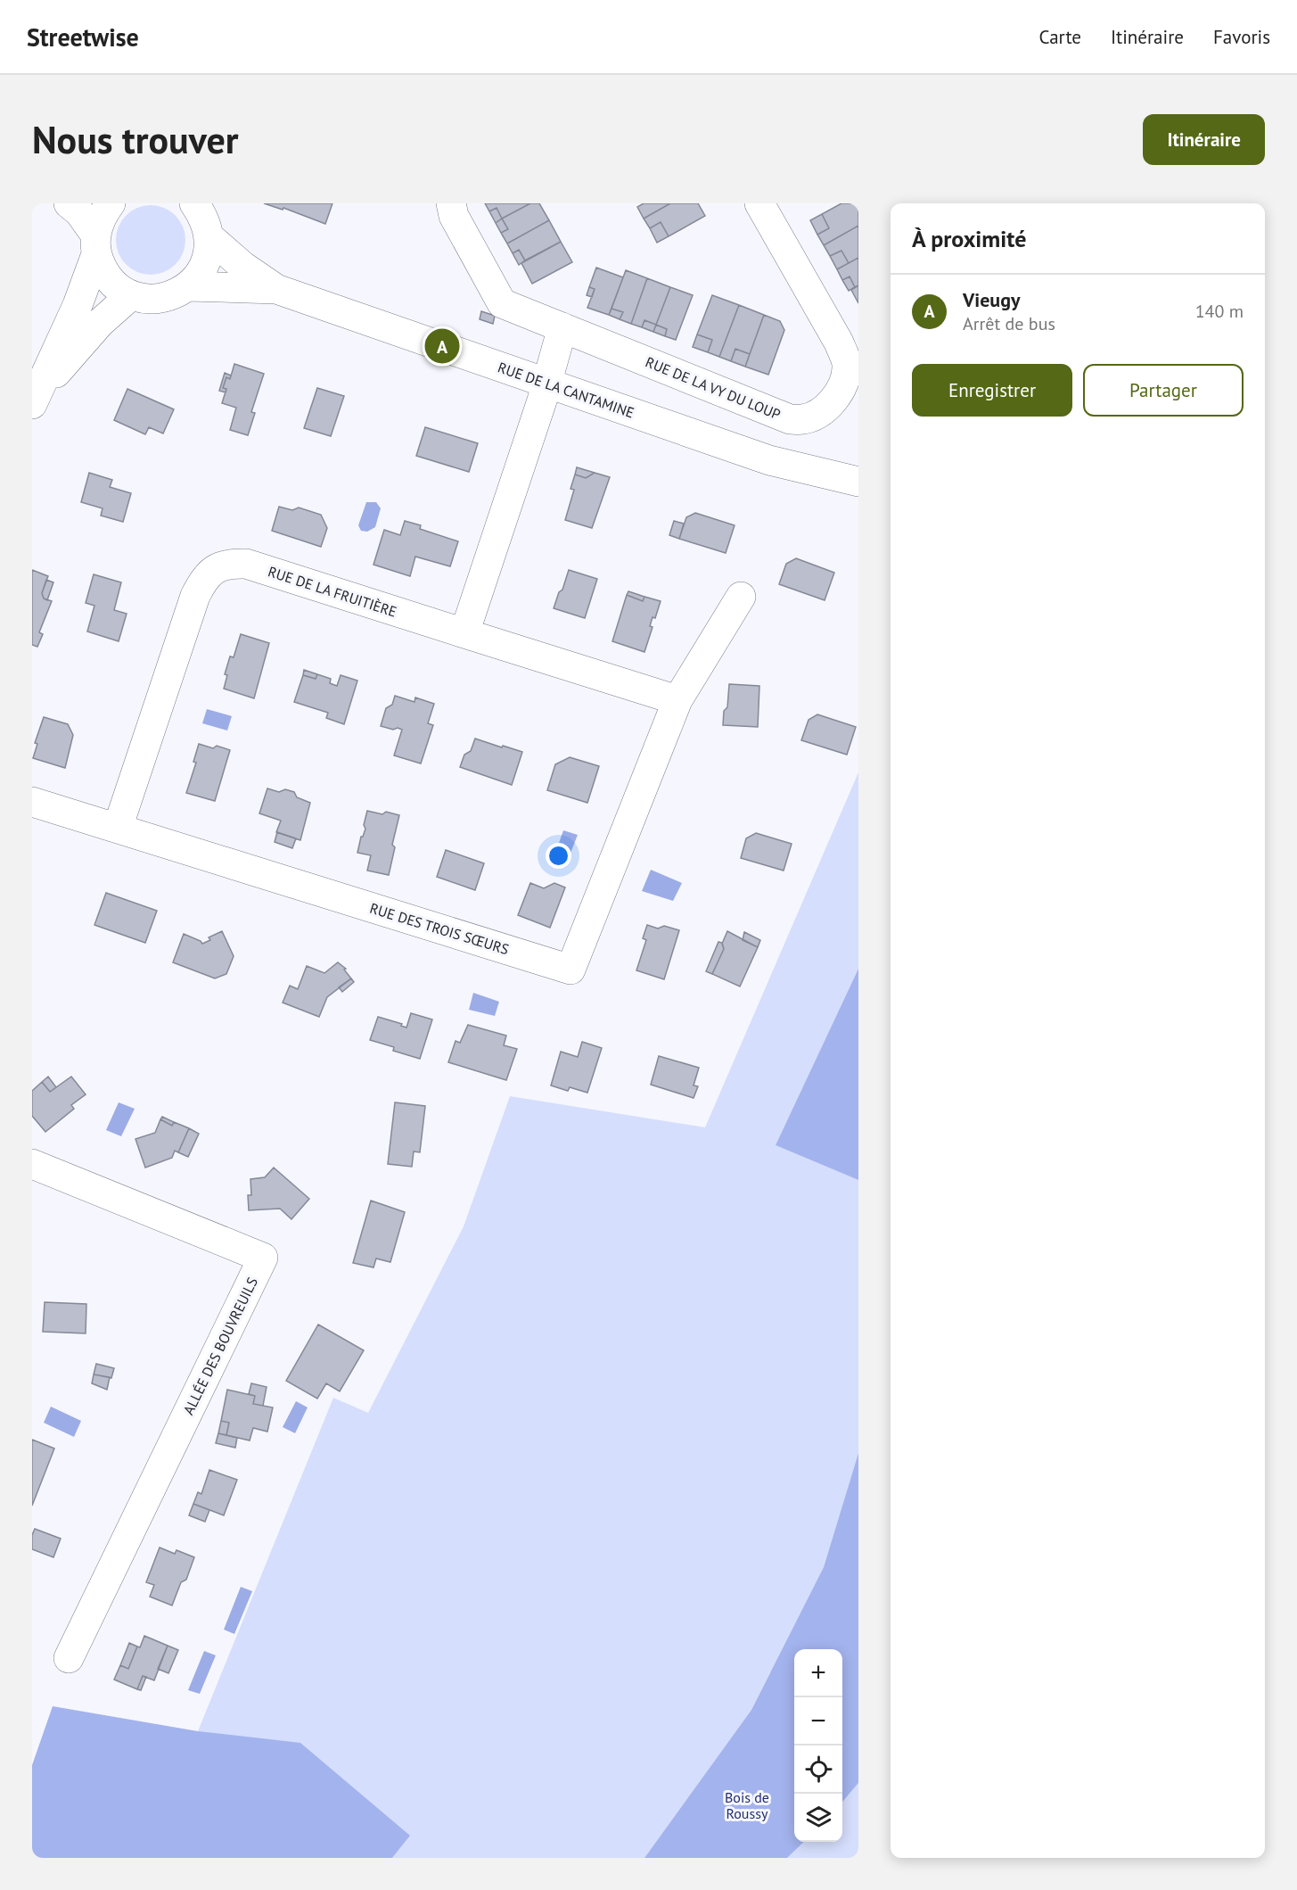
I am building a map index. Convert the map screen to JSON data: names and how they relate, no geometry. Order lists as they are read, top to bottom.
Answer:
{
  "streets": {
    "street": [
      "RUE DE LA VY DU LOUP",
      "RUE DE LA CANTAMINE",
      "RUE DE LA FRUITIÈRE",
      "RUE DES TROIS SŒURS",
      "ALLÉE DES BOUVREUILS"
    ]
  },
  "crossings": [
    ["RUE DE LA FRUITIÈRE", "RUE DES TROIS SŒURS"]
  ],
  "parks": ["Bois de Roussy"],
  "page": {
    "header": "Streetwise",
    "nav": ["Carte", "Itinéraire", "Favoris"],
    "buttons": [
      "Itinéraire",
      ["Enregistrer", "Partager"]
    ],
    "title": "Nous trouver",
    "heading": "À proximité",
    "list": [
      {
        "mark": "A",
        "name": "Vieugy",
        "note": "Arrêt de bus",
        "value": "140 m"
      }
    ],
    "pins": "A",
    "map_buttons": ["+", "−"]
  }
}
